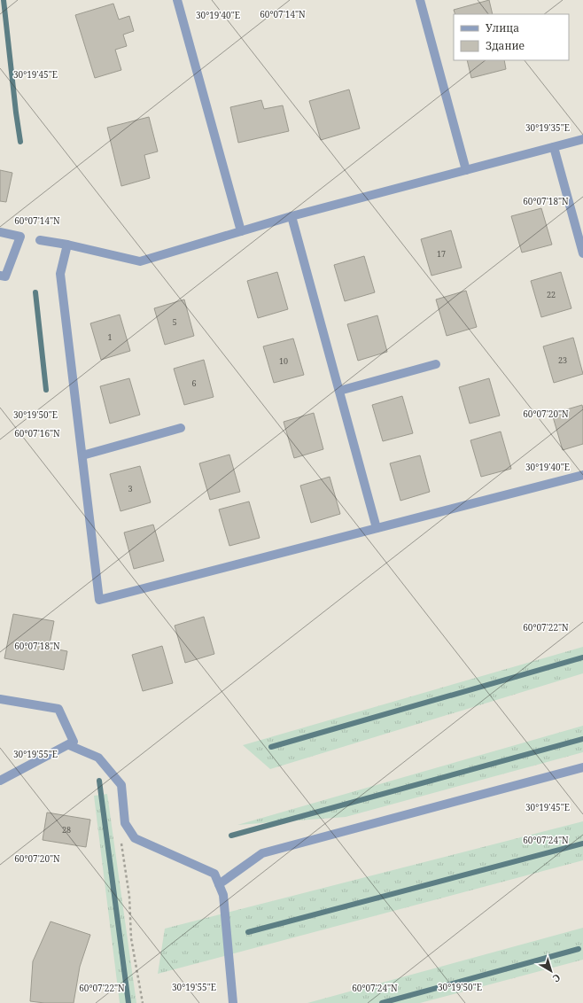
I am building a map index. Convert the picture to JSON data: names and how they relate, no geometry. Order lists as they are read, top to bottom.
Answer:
{
  "house_numbers": [
    "17",
    "22",
    "5",
    "1",
    "23",
    "10",
    "6",
    "3",
    "28"
  ],
  "legend": ["Улица", "Здание"],
  "north": "bottom right",
  "coordinates": [
    "60°07'14\"N",
    "30°19'40\"E",
    "30°19'45\"E",
    "30°19'35\"E",
    "60°07'18\"N",
    "60°07'20\"N",
    "30°19'50\"E",
    "60°07'16\"N",
    "60°07'22\"N",
    "30°19'55\"E",
    "60°07'24\"N"
  ]
}
